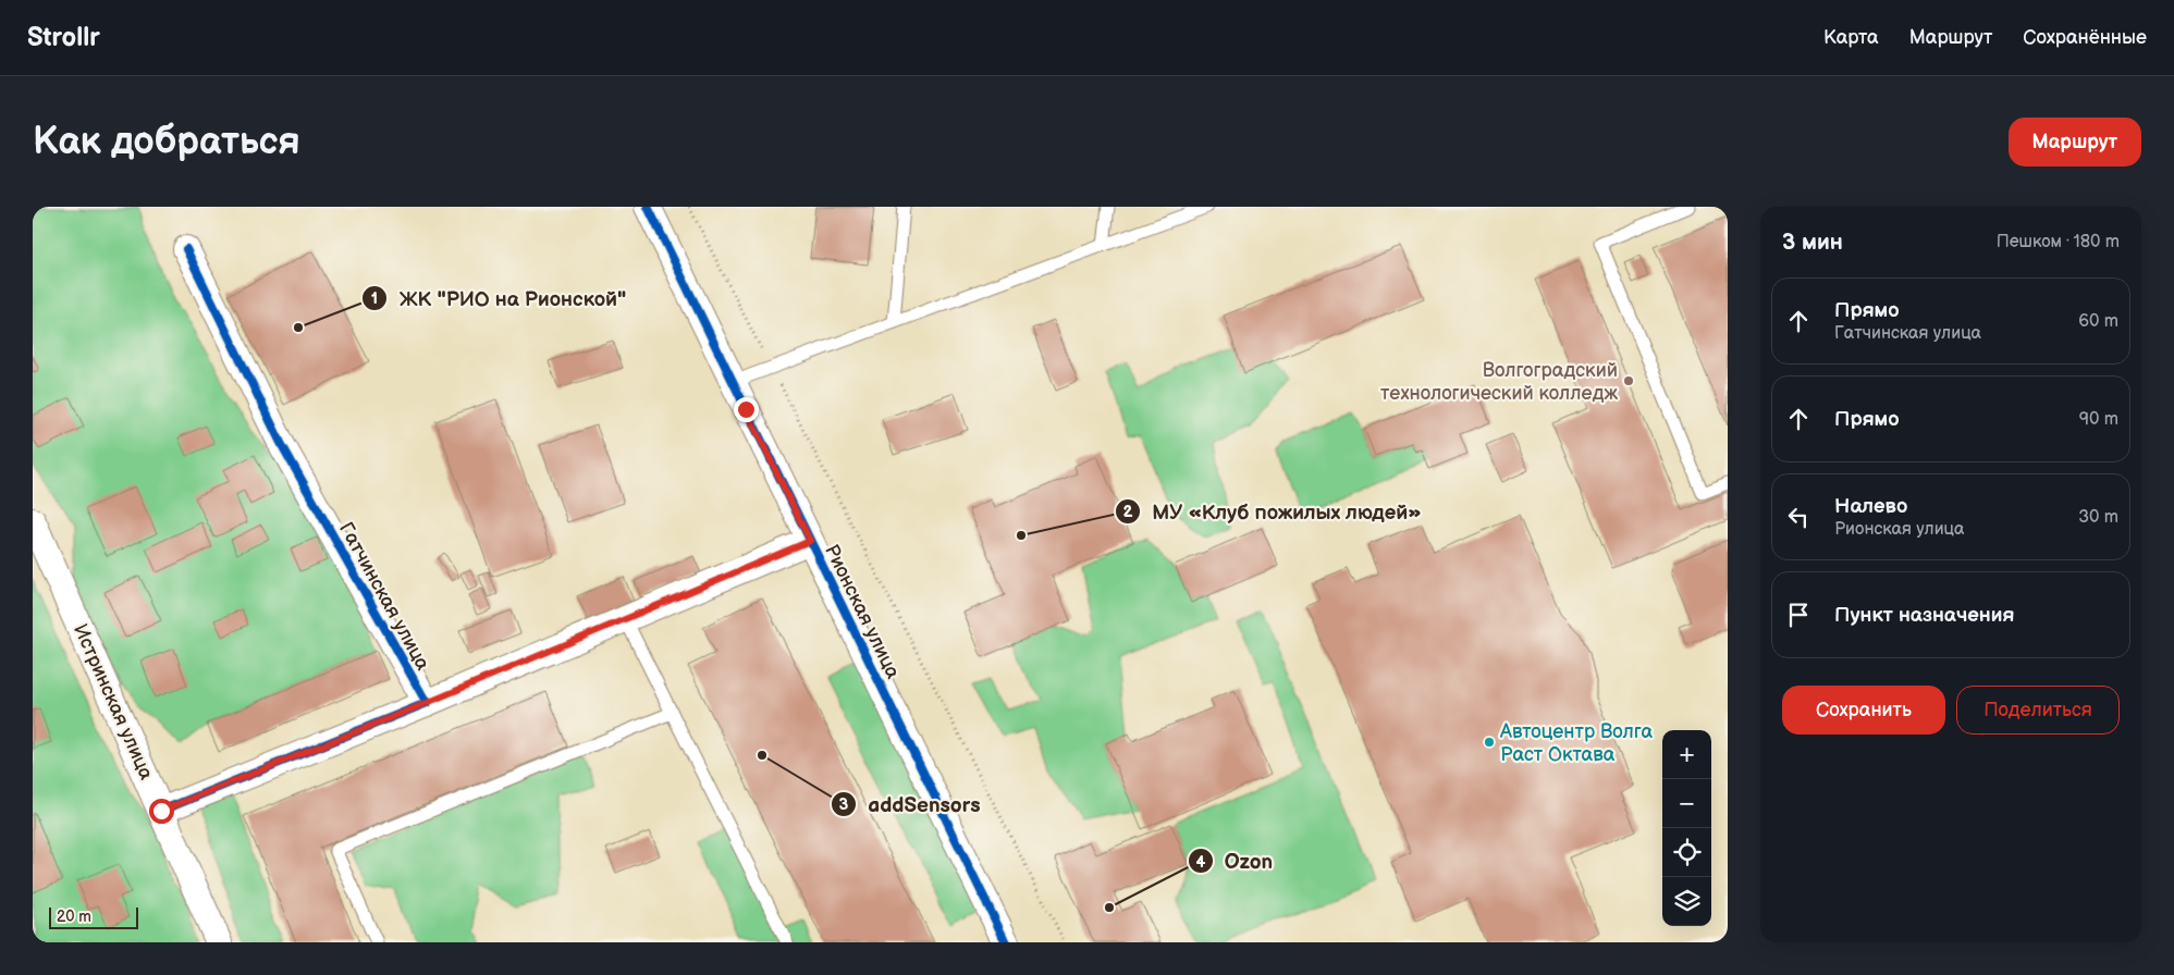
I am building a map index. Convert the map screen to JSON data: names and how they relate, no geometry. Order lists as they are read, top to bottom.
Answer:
{
  "streets": {
    "street": ["Гатчинская улица", "Рионская улица", "Истринская улица"]
  },
  "places": [
    "ЖК \"РИО на Рионской\"",
    "Волгоградский технологический колледж",
    "МУ «Клуб пожилых людей»",
    "Автоцентр Волга Раст Октава",
    "addSensors",
    "Ozon"
  ],
  "scale_bar": "20 m",
  "page": {
    "header": "Strollr",
    "nav": ["Карта", "Маршрут", "Сохранённые"],
    "buttons": [
      "Маршрут",
      ["Сохранить", "Поделиться"]
    ],
    "title": "Как добраться",
    "heading": ["3 мин", "Пешком · 180 m"],
    "list": [
      ["Прямо", "Гатчинская улица", "60 m"],
      ["Прямо", "90 m"],
      ["Налево", "Рионская улица", "30 m"],
      "Пункт назначения"
    ],
    "map_buttons": ["+", "−"],
    "scale": "20 m"
  }
}
